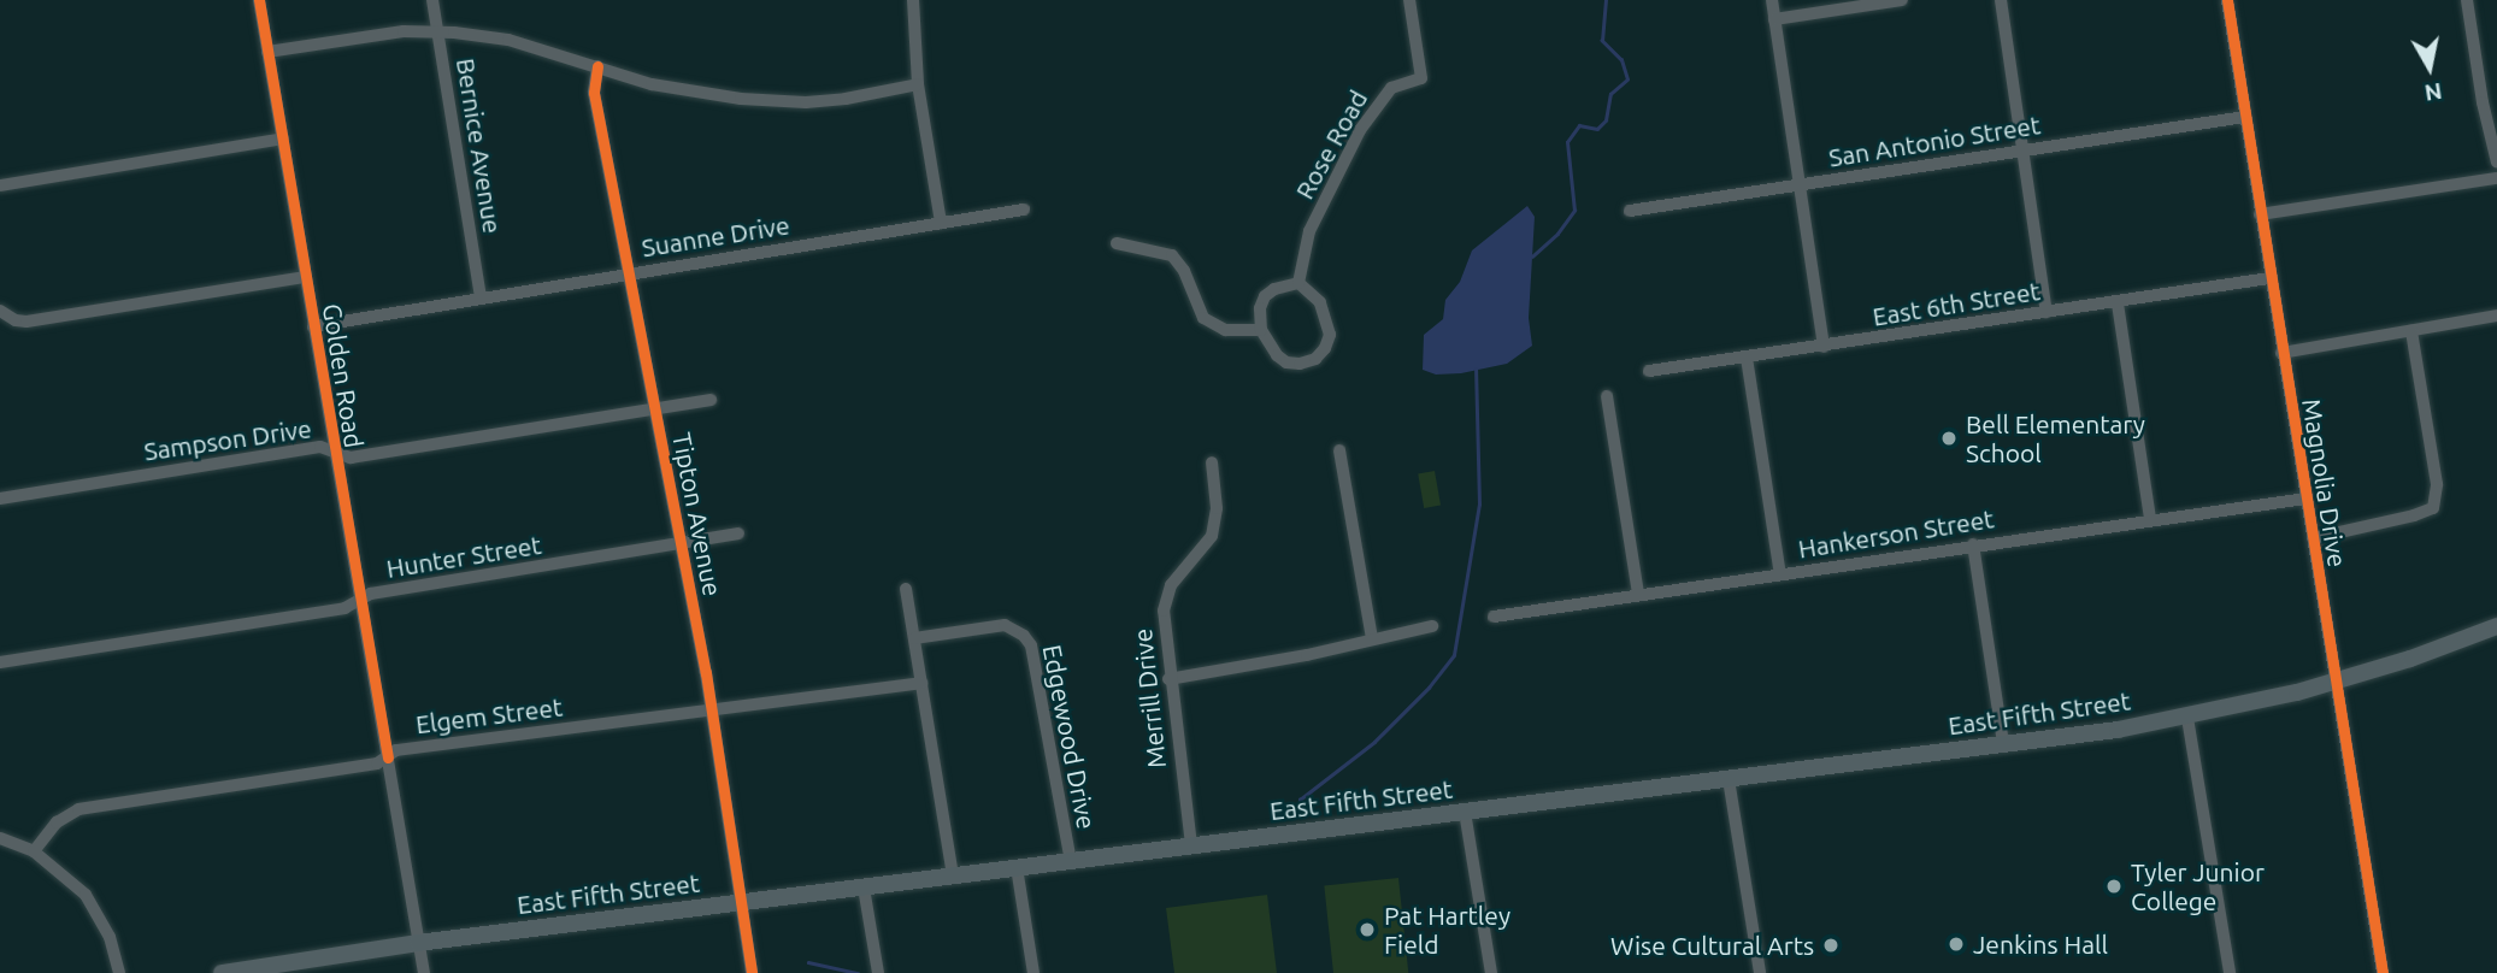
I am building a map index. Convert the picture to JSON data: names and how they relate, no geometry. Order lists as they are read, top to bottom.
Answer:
{
  "streets": {
    "main road": ["East Fifth Street"],
    "street": [
      "San Antonio Street",
      "Rose Road",
      "Bernice Avenue",
      "Suanne Drive",
      "East 6th Street",
      "Golden Road",
      "Sampson Drive",
      "Magnolia Drive",
      "Tipton Avenue",
      "Hankerson Street",
      "Hunter Street",
      "Merrill Drive",
      "Elgem Street",
      "Edgewood Drive"
    ]
  },
  "crossings": [
    ["San Antonio Street", "Magnolia Drive"],
    ["Bernice Avenue", "Suanne Drive"],
    ["Suanne Drive", "Golden Road"],
    ["Suanne Drive", "Tipton Avenue"],
    ["East 6th Street", "Magnolia Drive"],
    ["Golden Road", "Sampson Drive"],
    ["Golden Road", "Hunter Street"],
    ["Golden Road", "East Fifth Street"],
    ["Golden Road", "Elgem Street"],
    ["Sampson Drive", "Tipton Avenue"],
    ["Magnolia Drive", "Hankerson Street"],
    ["Magnolia Drive", "East Fifth Street"],
    ["Tipton Avenue", "Hunter Street"],
    ["Tipton Avenue", "East Fifth Street"],
    ["Tipton Avenue", "Elgem Street"],
    ["Merrill Drive", "East Fifth Street"],
    ["East Fifth Street", "Edgewood Drive"]
  ],
  "places": [
    "Bell Elementary School",
    "Tyler Junior College",
    "Pat Hartley Field",
    "Jenkins Hall",
    "Wise Cultural Arts"
  ],
  "north": "bottom"
}
